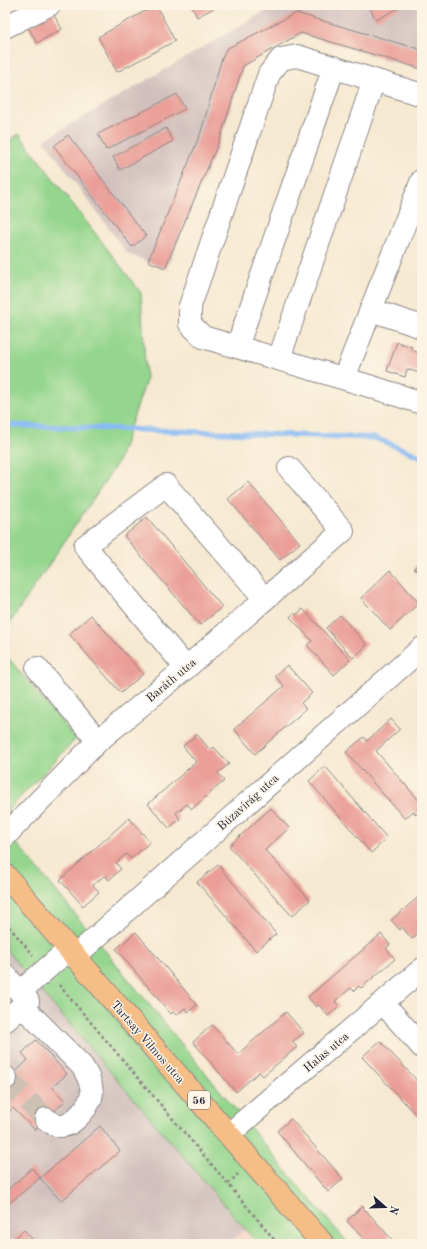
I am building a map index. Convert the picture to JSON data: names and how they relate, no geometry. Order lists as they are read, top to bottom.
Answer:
{
  "streets": {
    "main road": ["Tartsay Vilmos utca", "56"],
    "street": ["Baráth utca", "Búzavirág utca", "Halas utca"]
  },
  "crossings": [
    ["Búzavirág utca", "Tartsay Vilmos utca"],
    ["Tartsay Vilmos utca", "Halas utca"]
  ],
  "north": "right"
}
